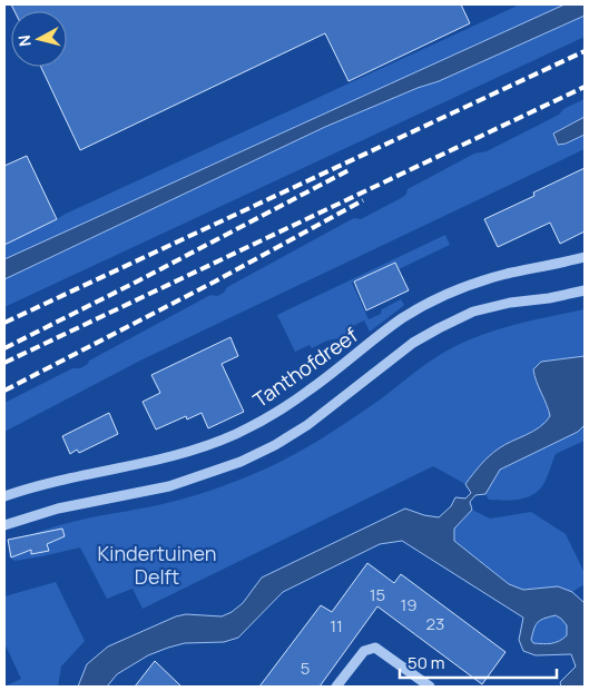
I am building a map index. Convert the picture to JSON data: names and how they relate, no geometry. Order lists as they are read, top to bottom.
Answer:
{
  "streets": {
    "street": ["Tanthofdreef"]
  },
  "parks": ["Kindertuinen Delft"],
  "house_numbers": [
    "15",
    "19",
    "23",
    "11",
    "5"
  ],
  "scale_bar": "50 m",
  "north": "left"
}
